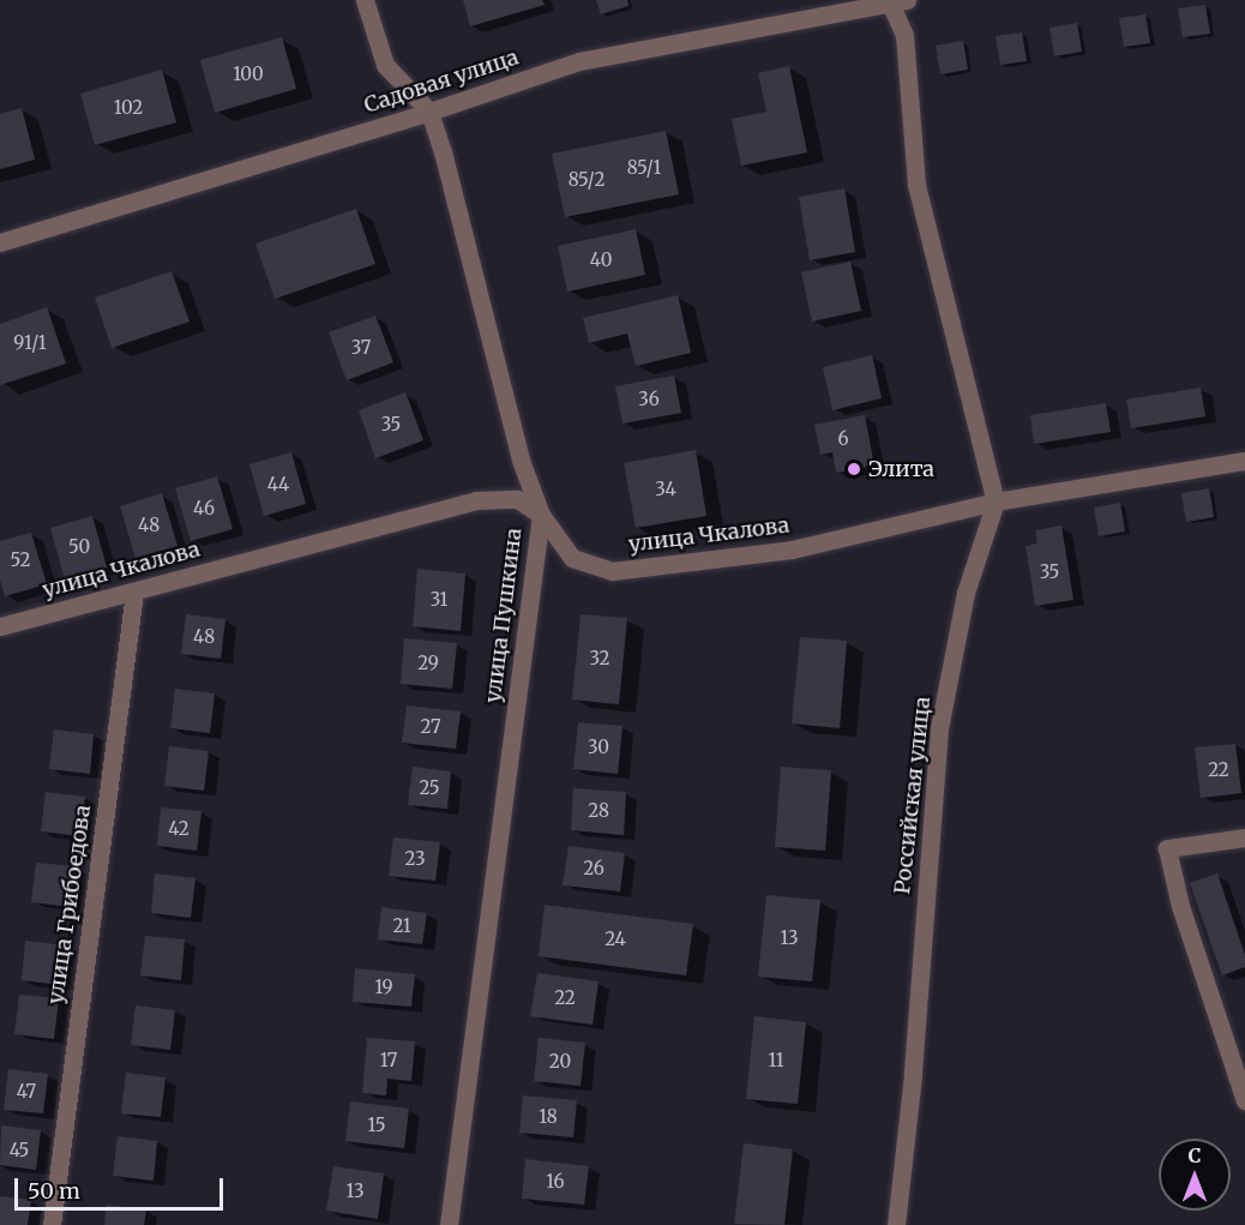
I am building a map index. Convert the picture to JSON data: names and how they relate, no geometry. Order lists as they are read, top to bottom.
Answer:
{
  "streets": {
    "street": [
      "Садовая улица",
      "улица Чкалова",
      "улица Пушкина",
      "Российская улица",
      "улица Грибоедова"
    ]
  },
  "crossings": [
    ["Садовая улица", "улица Пушкина"],
    ["улица Чкалова", "улица Пушкина"],
    ["улица Чкалова", "Российская улица"],
    ["улица Чкалова", "улица Грибоедова"]
  ],
  "places": ["Элита"],
  "house_numbers": [
    "100",
    "102",
    "85/1",
    "85/2",
    "40",
    "91/1",
    "37",
    "36",
    "35",
    "6",
    "44",
    "34",
    "46",
    "48",
    "50",
    "52",
    "35",
    "31",
    "48",
    "32",
    "29",
    "27",
    "30",
    "22",
    "25",
    "28",
    "42",
    "23",
    "26",
    "21",
    "13",
    "24",
    "19",
    "22",
    "17",
    "11",
    "20",
    "47",
    "18",
    "15",
    "45",
    "16",
    "13"
  ],
  "scale_bar": "50 m",
  "north": "top"
}
